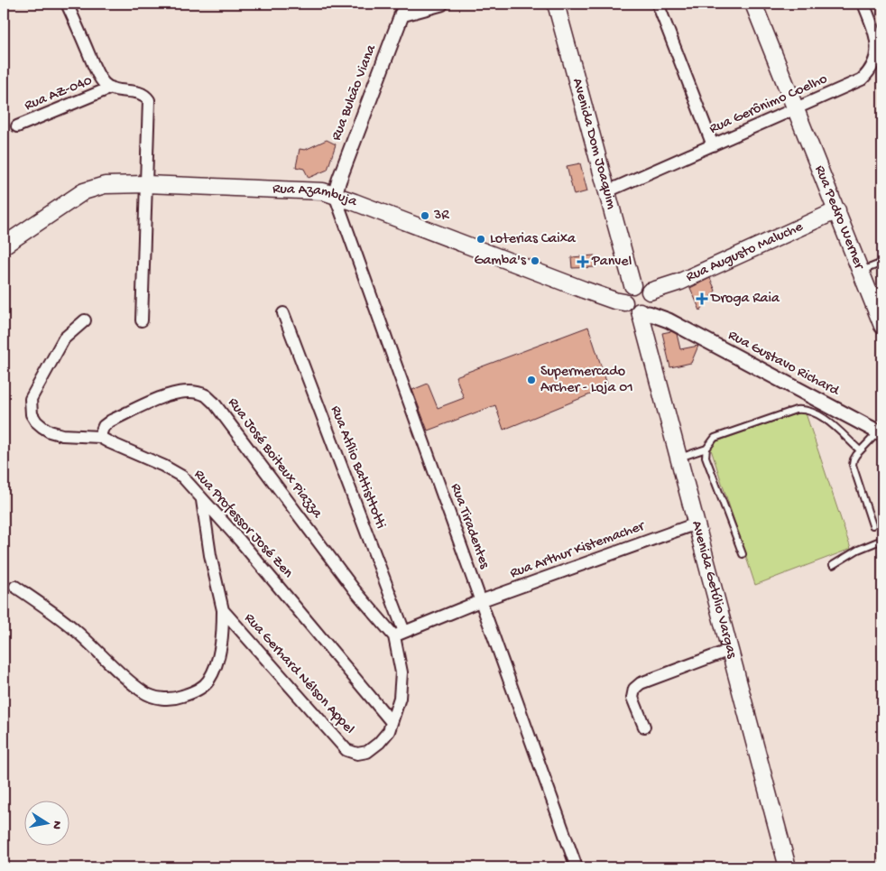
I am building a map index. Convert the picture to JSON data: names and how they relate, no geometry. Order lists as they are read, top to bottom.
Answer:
{
  "streets": {
    "main road": [
      "Avenida Dom Joaquim",
      "Rua Azambuja",
      "Rua Pedro Werner",
      "Rua Augusto Maluche",
      "Avenida Getúlio Vargas"
    ],
    "street": [
      "Rua Bulcão Viana",
      "Rua AZ-040",
      "Rua Gerônimo Coelho",
      "Rua Gustavo Richard",
      "Rua José Boiteux Piazza",
      "Rua Atílio Battisttotti",
      "Rua Professor José Zen",
      "Rua Tiradentes",
      "Rua Arthur Kistemacher",
      "Rua Gerhard Nélson Appel"
    ]
  },
  "crossings": [
    ["Rua Bulcão Viana", "Rua Azambuja"],
    ["Rua Bulcão Viana", "Rua Tiradentes"],
    ["Rua Gerônimo Coelho", "Avenida Dom Joaquim"],
    ["Rua Gerônimo Coelho", "Rua Pedro Werner"],
    ["Avenida Dom Joaquim", "Rua Azambuja"],
    ["Avenida Dom Joaquim", "Rua Augusto Maluche"],
    ["Avenida Dom Joaquim", "Rua Gustavo Richard"],
    ["Avenida Dom Joaquim", "Avenida Getúlio Vargas"],
    ["Rua Azambuja", "Rua Augusto Maluche"],
    ["Rua Azambuja", "Rua Gustavo Richard"],
    ["Rua Azambuja", "Rua Tiradentes"],
    ["Rua Azambuja", "Avenida Getúlio Vargas"],
    ["Rua Pedro Werner", "Rua Augusto Maluche"],
    ["Rua Augusto Maluche", "Rua Gustavo Richard"],
    ["Rua Augusto Maluche", "Avenida Getúlio Vargas"],
    ["Rua Gustavo Richard", "Avenida Getúlio Vargas"],
    ["Rua José Boiteux Piazza", "Rua Atílio Battisttotti"],
    ["Rua José Boiteux Piazza", "Rua Professor José Zen"],
    ["Rua José Boiteux Piazza", "Rua Arthur Kistemacher"],
    ["Rua José Boiteux Piazza", "Rua Gerhard Nélson Appel"],
    ["Rua Atílio Battisttotti", "Rua Arthur Kistemacher"],
    ["Rua Atílio Battisttotti", "Rua Gerhard Nélson Appel"],
    ["Rua Professor José Zen", "Rua Gerhard Nélson Appel"],
    ["Rua Tiradentes", "Rua Arthur Kistemacher"],
    ["Rua Arthur Kistemacher", "Avenida Getúlio Vargas"],
    ["Rua Arthur Kistemacher", "Rua Gerhard Nélson Appel"]
  ],
  "places": {
    "other": [
      "3R",
      "Loterias Caixa",
      "Gamba's",
      "Supermercado Archer - Loja 01"
    ],
    "health": ["Panvel", "Droga Raia"]
  },
  "north": "right"
}
